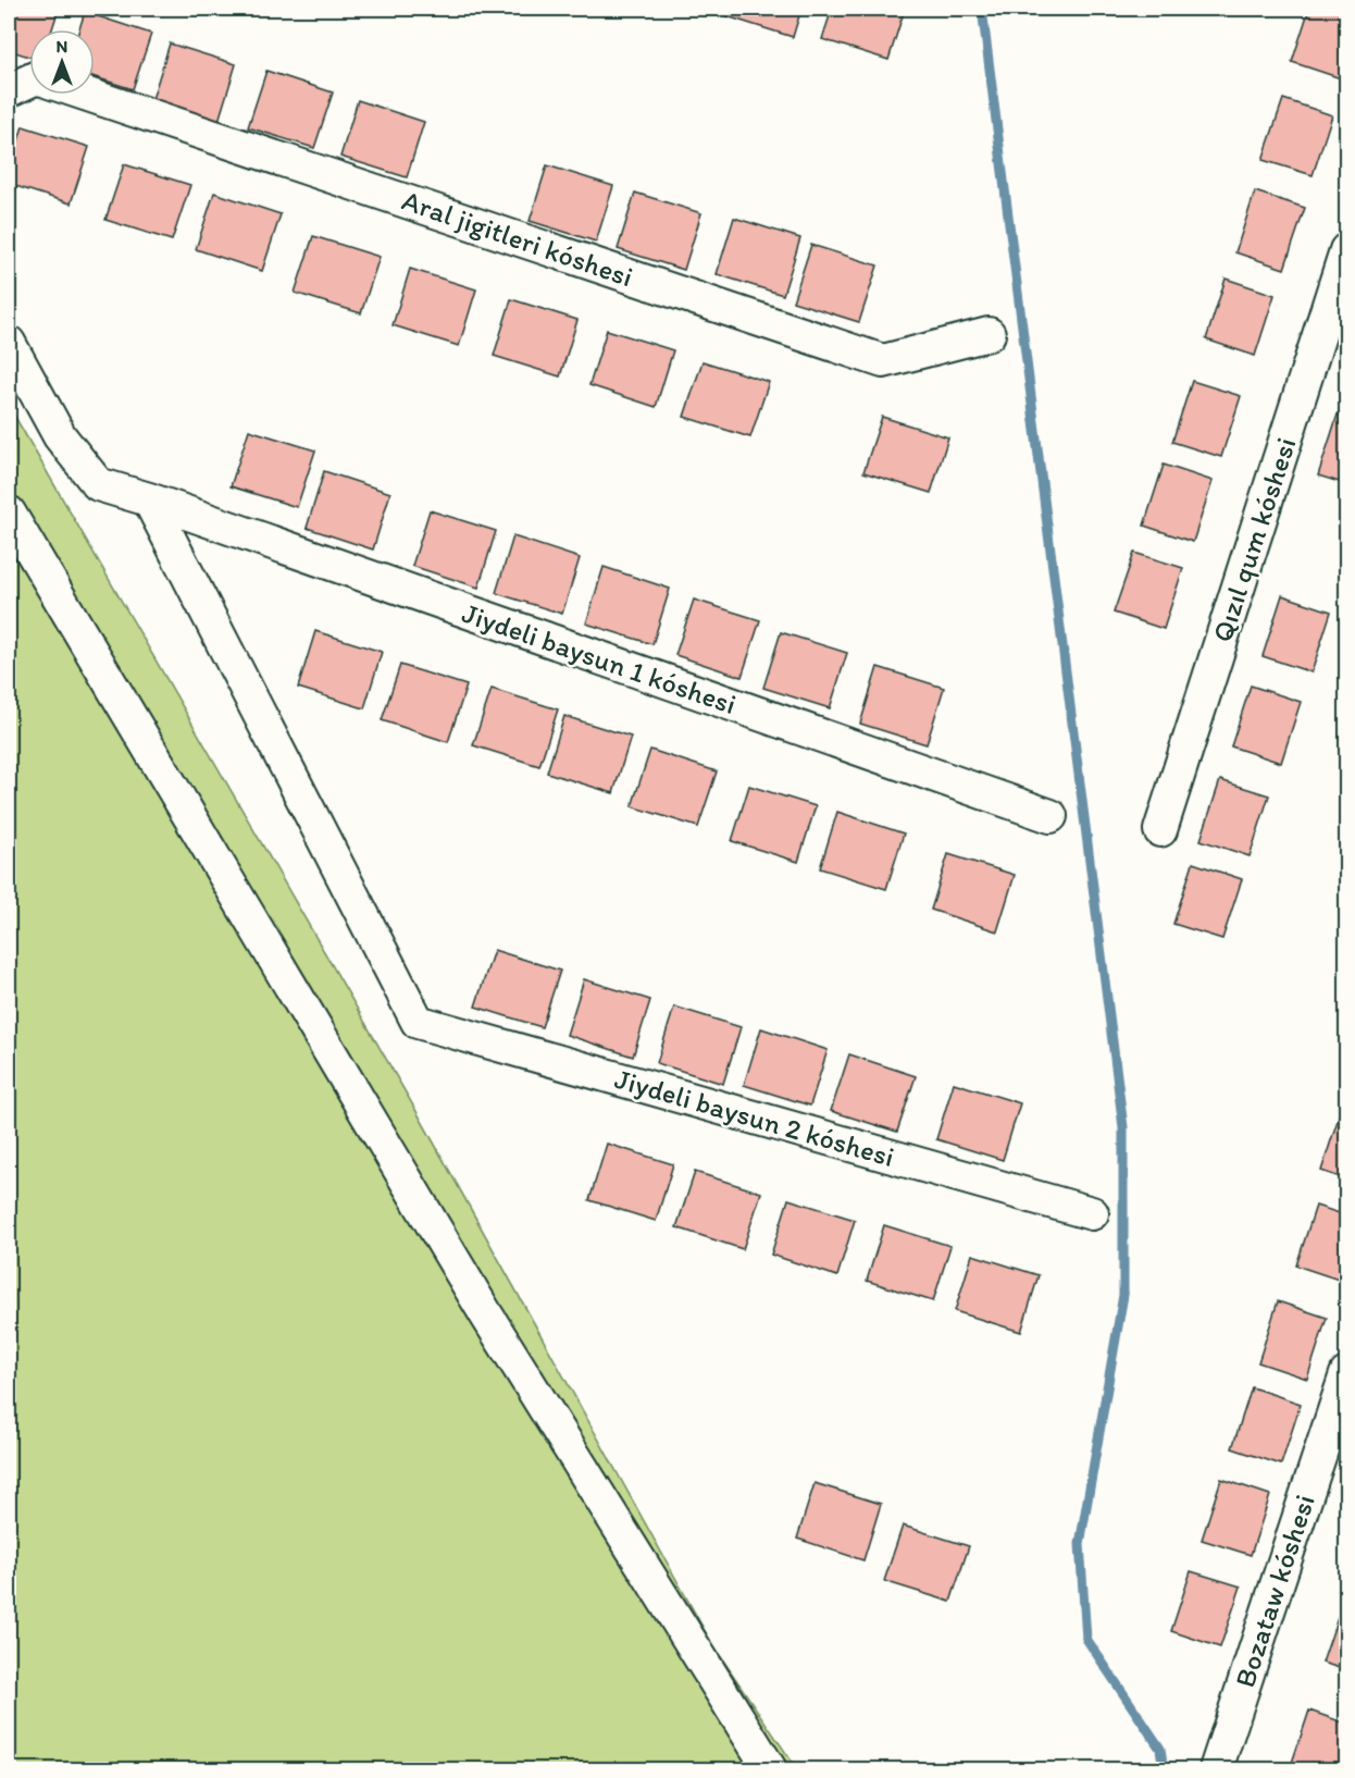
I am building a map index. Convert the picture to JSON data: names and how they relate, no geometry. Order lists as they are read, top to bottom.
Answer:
{
  "streets": {
    "street": [
      "Aral jigitleri kóshesi",
      "Qızıl qum kóshesi",
      "Jiydeli baysun 1 kóshesi",
      "Jiydeli baysun 2 kóshesi",
      "Bozataw kóshesi"
    ]
  },
  "crossings": [
    ["Jiydeli baysun 1 kóshesi", "Jiydeli baysun 2 kóshesi"]
  ],
  "north": "top"
}
